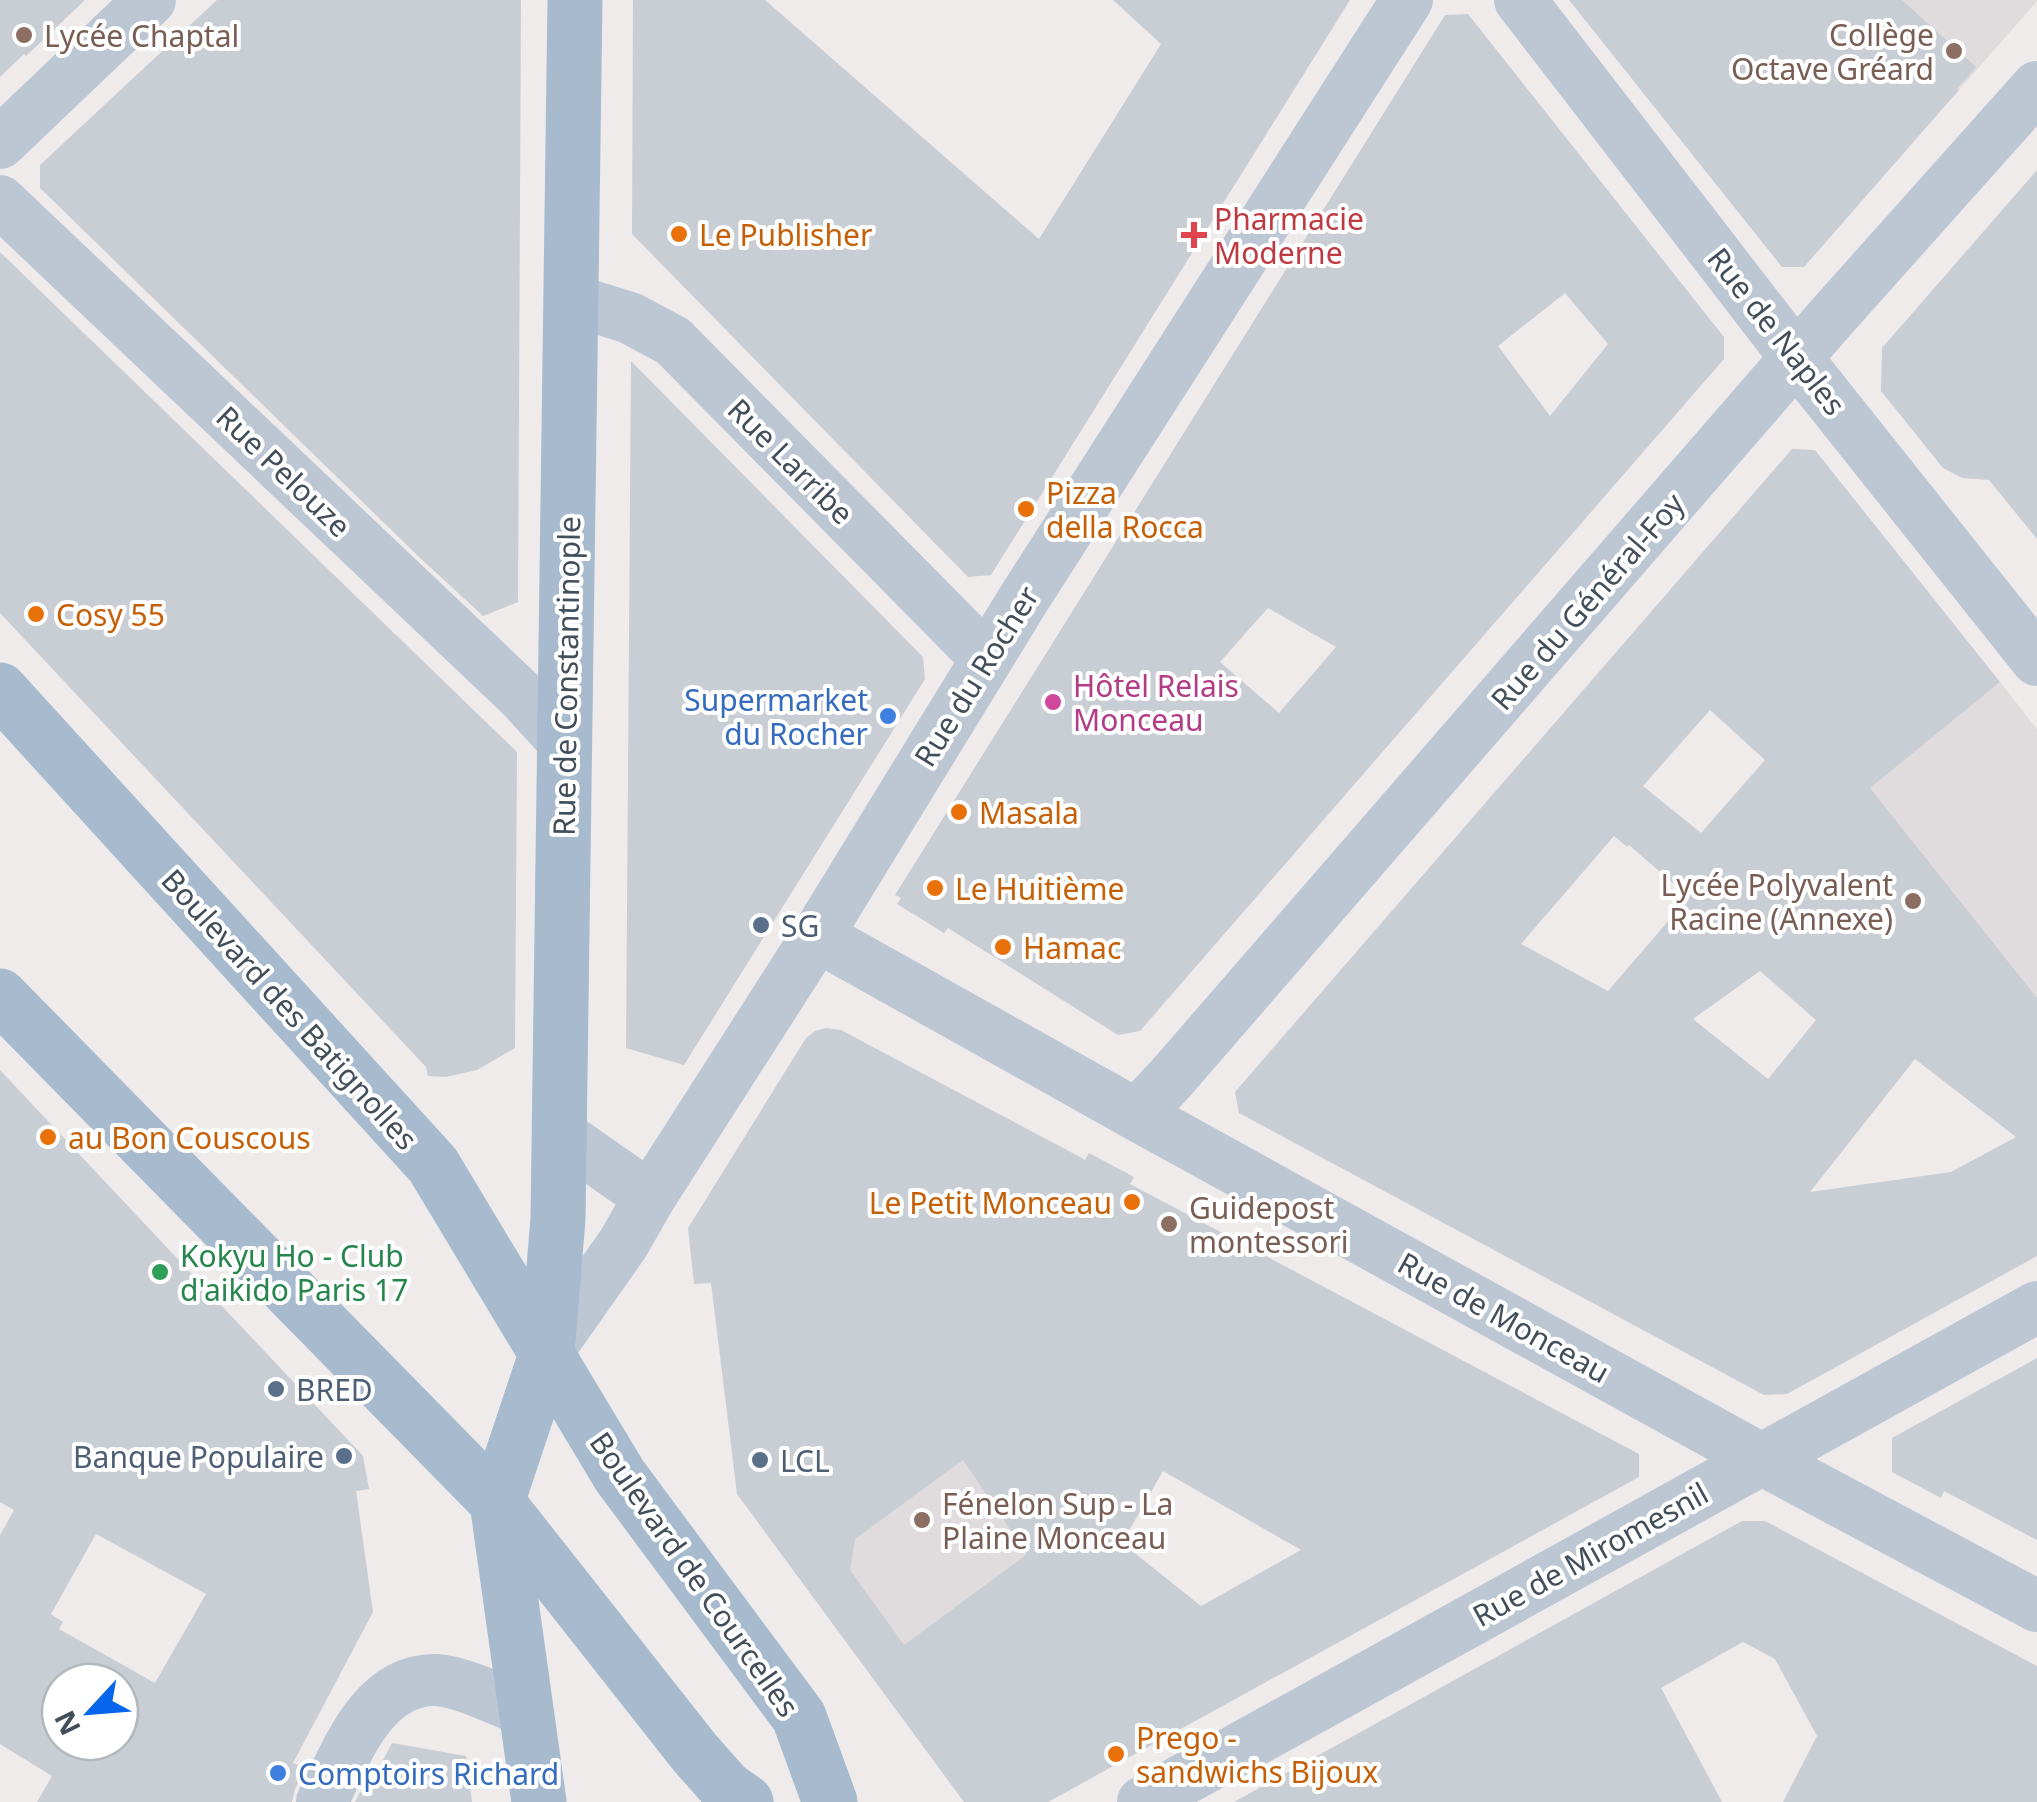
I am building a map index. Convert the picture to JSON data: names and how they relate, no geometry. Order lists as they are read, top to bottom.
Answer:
{
  "streets": {
    "main road": ["Rue de Constantinople", "Boulevard des Batignolles", "Boulevard de Courcelles"],
    "street": [
      "Rue de Naples",
      "Rue Larribe",
      "Rue Pelouze",
      "Rue du Général-Foy",
      "Rue du Rocher",
      "Rue de Monceau",
      "Rue de Miromesnil"
    ]
  },
  "crossings": [
    ["Rue de Naples", "Rue du Général-Foy"],
    ["Rue Larribe", "Rue de Constantinople"],
    ["Rue Larribe", "Rue du Rocher"],
    ["Rue Pelouze", "Rue de Constantinople"],
    ["Rue du Général-Foy", "Rue de Monceau"],
    ["Rue de Constantinople", "Rue du Rocher"],
    ["Rue de Constantinople", "Boulevard des Batignolles"],
    ["Rue de Constantinople", "Boulevard de Courcelles"],
    ["Rue du Rocher", "Boulevard des Batignolles"],
    ["Rue du Rocher", "Rue de Monceau"],
    ["Rue du Rocher", "Boulevard de Courcelles"],
    ["Boulevard des Batignolles", "Boulevard de Courcelles"],
    ["Rue de Monceau", "Rue de Miromesnil"]
  ],
  "places": {
    "other": [
      "Lycée Chaptal",
      "Collège Octave Gréard",
      "Le Publisher",
      "Pizza della Rocca",
      "Cosy 55",
      "Hôtel Relais Monceau",
      "Supermarket du Rocher",
      "Masala",
      "Le Huitième",
      "Lycée Polyvalent Racine (Annexe)",
      "SG",
      "Hamac",
      "au Bon Couscous",
      "Le Petit Monceau",
      "Guidepost montessori",
      "Kokyu Ho - Club d'aikido Paris 17",
      "BRED",
      "Banque Populaire",
      "LCL",
      "Fénelon Sup - La Plaine Monceau",
      "Prego - sandwichs Bijoux",
      "Comptoirs Richard"
    ],
    "health": ["Pharmacie Moderne"]
  },
  "north": "bottom left"
}
